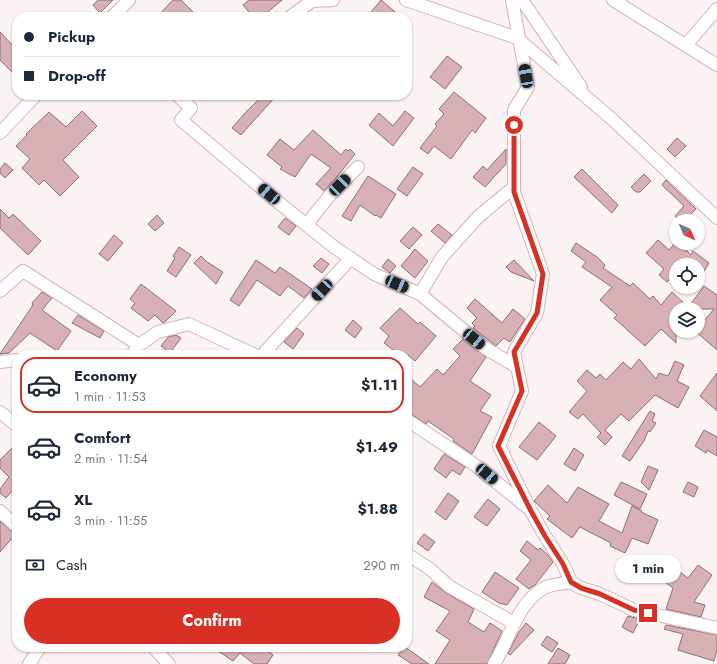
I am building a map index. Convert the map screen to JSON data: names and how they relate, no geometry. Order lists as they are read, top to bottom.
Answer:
{
  "north": "bottom right",
  "page": {
    "banner": ["Pickup", "Drop-off"],
    "list": [
      {
        "name": "Economy",
        "note": "1 min · 11:53",
        "value": "$1.11"
      },
      {
        "name": "Comfort",
        "note": "2 min · 11:54",
        "value": "$1.49"
      },
      {
        "name": "XL",
        "note": "3 min · 11:55",
        "value": "$1.88"
      }
    ],
    "pay": ["Cash", "290 m"],
    "bubble": "1 min",
    "buttons": "Confirm"
  }
}
